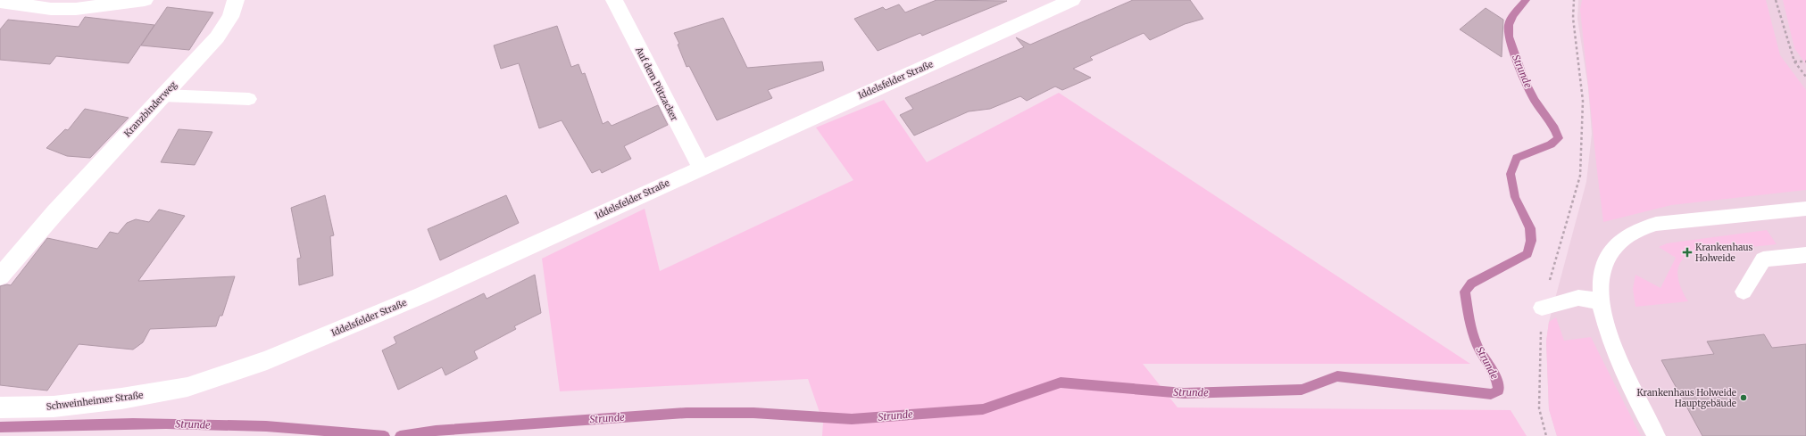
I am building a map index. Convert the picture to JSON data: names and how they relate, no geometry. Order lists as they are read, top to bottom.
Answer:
{
  "streets": {
    "street": [
      "Iddelsfelder Straße",
      "Auf dem Pützacker",
      "Kranzbinderweg",
      "Schweinheimer Straße"
    ]
  },
  "crossings": [
    ["Iddelsfelder Straße", "Auf dem Pützacker"],
    ["Iddelsfelder Straße", "Schweinheimer Straße"]
  ],
  "water": ["Strunde"],
  "places": {
    "health": ["Krankenhaus Holweide"],
    "other": ["Krankenhaus Holweide Hauptgebäude"]
  }
}
